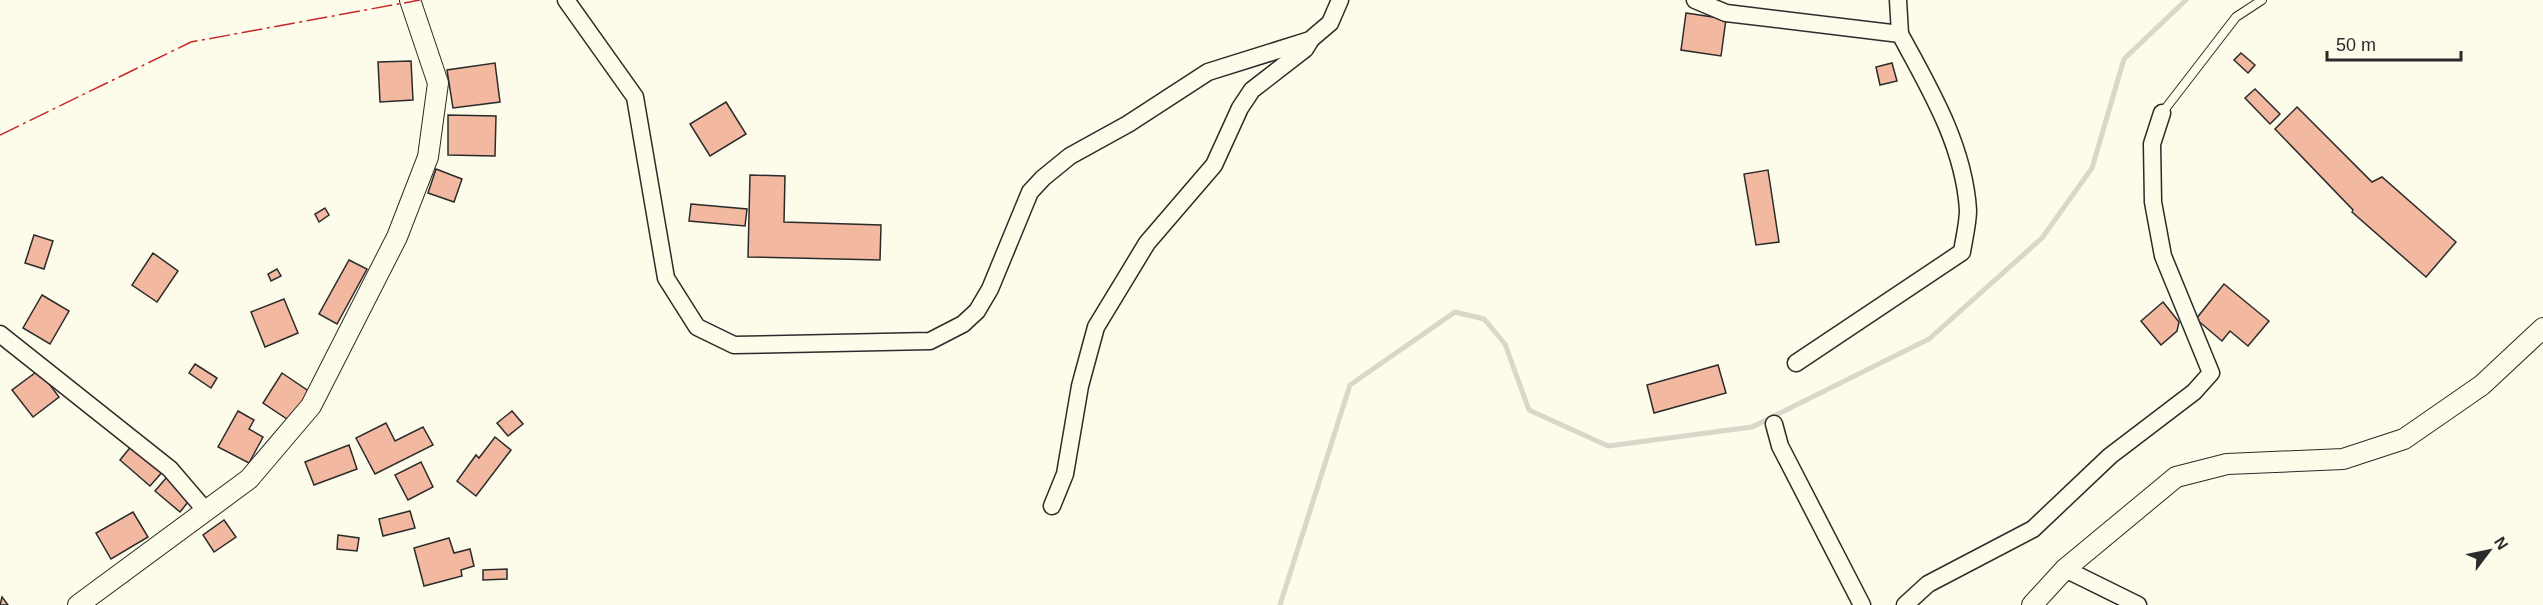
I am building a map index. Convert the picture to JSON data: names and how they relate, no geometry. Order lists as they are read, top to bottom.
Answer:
{
  "scale_bar": "50 m",
  "north": "top right"
}
